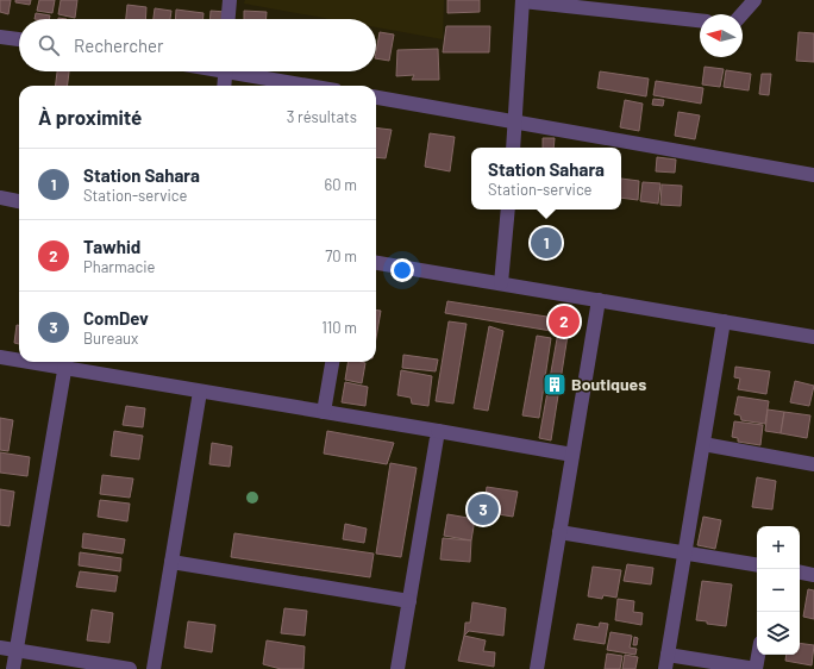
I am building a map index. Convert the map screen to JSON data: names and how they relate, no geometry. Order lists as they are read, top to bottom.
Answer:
{
  "places": {
    "building": ["Boutiques"]
  },
  "north": "left",
  "page": {
    "search": "Rechercher",
    "heading": ["À proximité", "3 résultats"],
    "popup": ["Station Sahara", "Station-service"],
    "list": [
      {
        "mark": "1",
        "name": "Station Sahara",
        "note": "Station-service",
        "value": "60 m"
      },
      {
        "mark": "2",
        "name": "Tawhid",
        "note": "Pharmacie",
        "value": "70 m"
      },
      {
        "mark": "3",
        "name": "ComDev",
        "note": "Bureaux",
        "value": "110 m"
      }
    ],
    "pins": ["1", "2", "3"],
    "map_buttons": ["+", "−"]
  }
}
